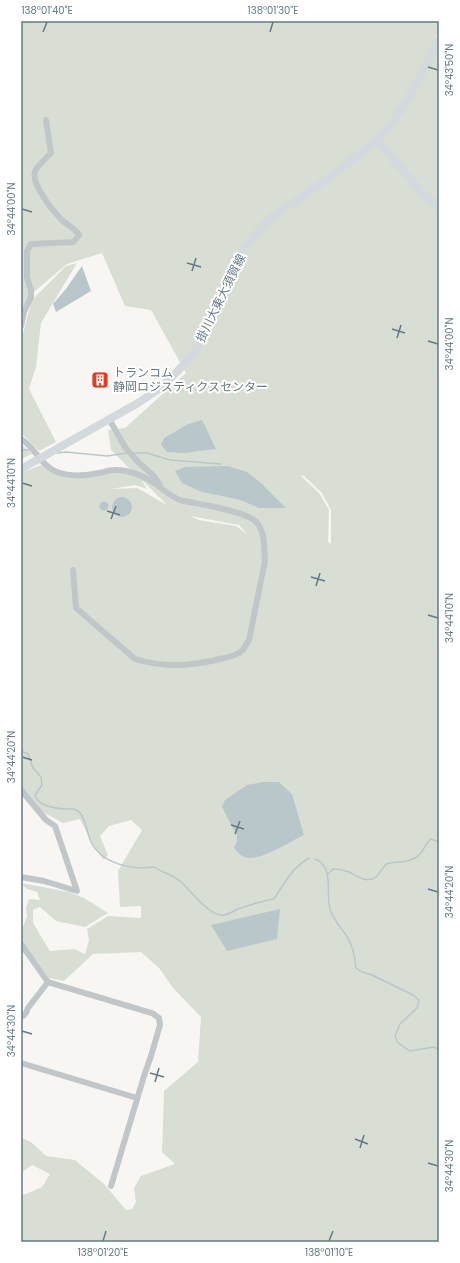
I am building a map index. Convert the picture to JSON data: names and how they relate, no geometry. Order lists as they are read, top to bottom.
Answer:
{
  "streets": {
    "main road": ["掛川大東大須賀線"]
  },
  "places": {
    "building": ["トランコム 静岡ロジスティクスセンター"]
  },
  "coordinates": [
    "138°01'40\"E",
    "138°01'30\"E",
    "34°43'50\"N",
    "34°44'00\"N",
    "34°44'10\"N",
    "34°44'20\"N",
    "34°44'30\"N",
    "138°01'20\"E",
    "138°01'10\"E"
  ]
}
